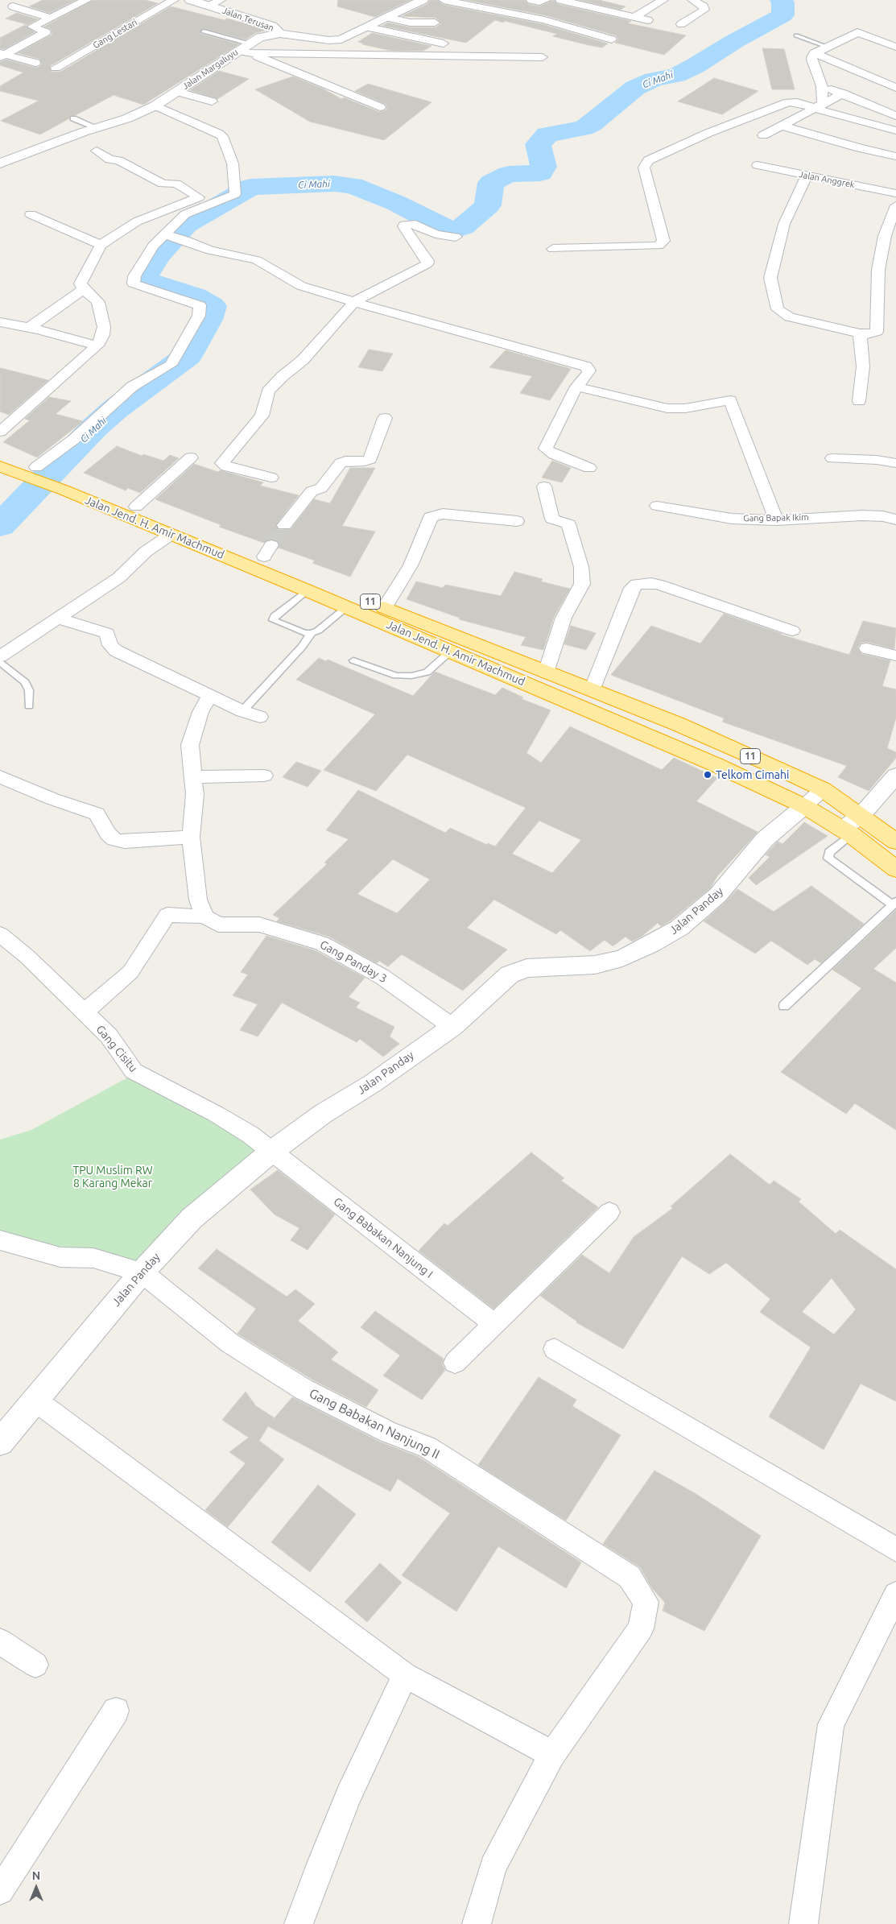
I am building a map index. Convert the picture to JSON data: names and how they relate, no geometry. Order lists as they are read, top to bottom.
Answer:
{
  "streets": {
    "highway": ["Jalan Jend. H. Amir Machmud", "11"],
    "main road": ["Jalan Terusan", "Jalan Margaluyu", "Jalan Panday"],
    "street": [
      "Gang Lestari",
      "Jalan Anggrek",
      "Gang Bapak Ikim",
      "Gang Panday 3",
      "Gang Cisitu",
      "Gang Babakan Nanjung I",
      "Gang Babakan Nanjung II"
    ]
  },
  "crossings": [
    ["Jalan Terusan", "Jalan Margaluyu"],
    ["Jalan Jend. H. Amir Machmud", "Jalan Panday"],
    ["Jalan Panday", "Gang Panday 3"],
    ["Jalan Panday", "Gang Cisitu"],
    ["Jalan Panday", "Gang Babakan Nanjung I"],
    ["Jalan Panday", "Gang Babakan Nanjung II"],
    ["Gang Panday 3", "Gang Cisitu"],
    ["Gang Cisitu", "Gang Babakan Nanjung I"]
  ],
  "water": ["Ci Mahi"],
  "parks": ["TPU Muslim RW 8 Karang Mekar"],
  "places": ["Telkom Cimahi"],
  "north": "top"
}
